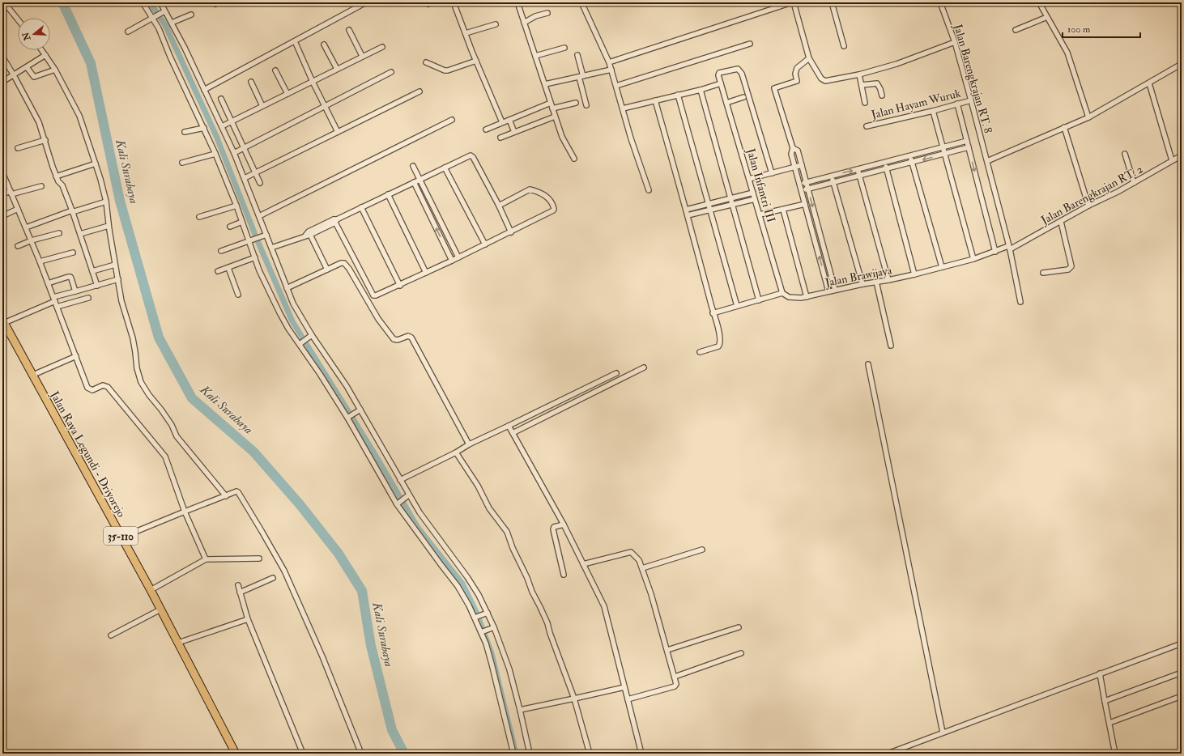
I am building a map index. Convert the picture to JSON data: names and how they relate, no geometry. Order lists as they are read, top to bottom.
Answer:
{
  "streets": {
    "main road": ["Jalan Raya Legundi - Driyorejo", "35-110"],
    "street": [
      "Jalan Barengkrajan RT. 8",
      "Jalan Hayam Wuruk",
      "Jalan Infantri III",
      "Jalan Barengkrajan RT. 2",
      "Jalan Brawijaya"
    ]
  },
  "crossings": [
    ["Jalan Barengkrajan RT. 8", "Jalan Hayam Wuruk"],
    ["Jalan Infantri III", "Jalan Brawijaya"],
    ["Jalan Barengkrajan RT. 2", "Jalan Brawijaya"]
  ],
  "water": ["Kali Surabaya"],
  "scale_bar": "100 m",
  "north": "left"
}
